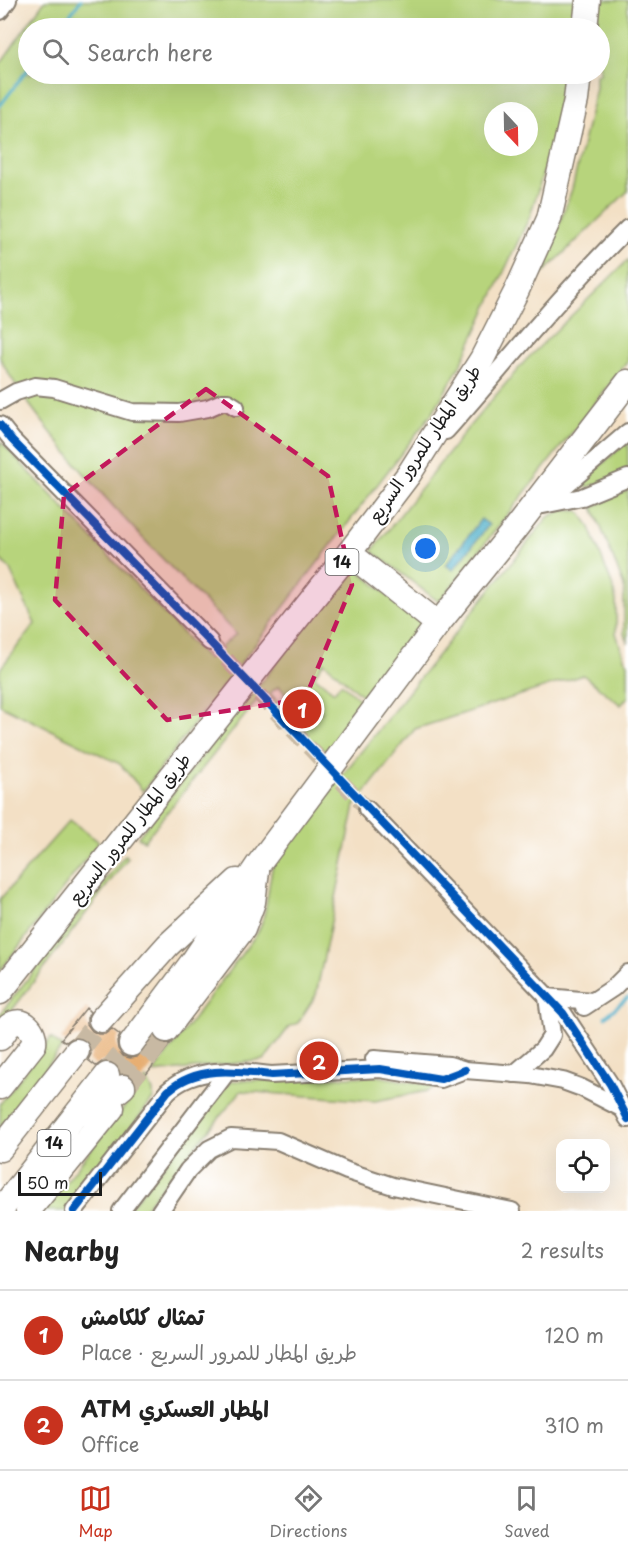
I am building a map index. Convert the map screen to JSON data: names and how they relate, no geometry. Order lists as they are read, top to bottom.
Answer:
{
  "streets": {
    "highway": ["طريق المطار للمرور السريع", "14"]
  },
  "scale_bar": "50 m",
  "north": "bottom",
  "page": {
    "search": "Search here",
    "pins": ["1", "2"],
    "scale": "50 m",
    "heading": ["Nearby", "2 results"],
    "list": [
      {
        "mark": "1",
        "name": "تمثال كلكامش",
        "note": "Place · طريق المطار للمرور السريع",
        "value": "120 m"
      },
      {
        "mark": "2",
        "name": "ATM المطار العسكري",
        "note": "Office",
        "value": "310 m"
      }
    ],
    "nav": ["Map", "Directions", "Saved"]
  }
}
